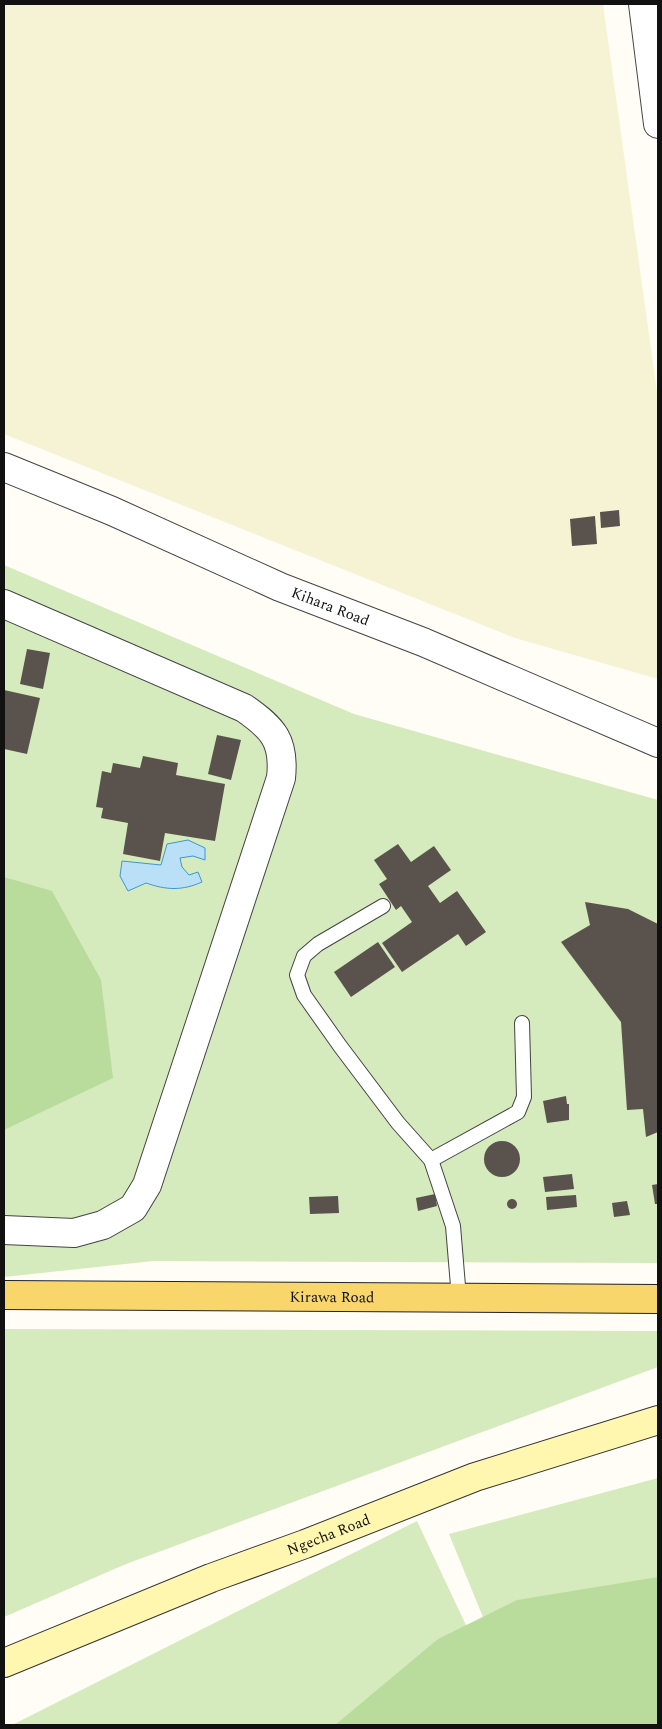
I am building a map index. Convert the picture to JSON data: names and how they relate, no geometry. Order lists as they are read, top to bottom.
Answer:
{
  "streets": {
    "main road": ["Kirawa Road", "Ngecha Road"],
    "street": ["Kihara Road"]
  }
}
